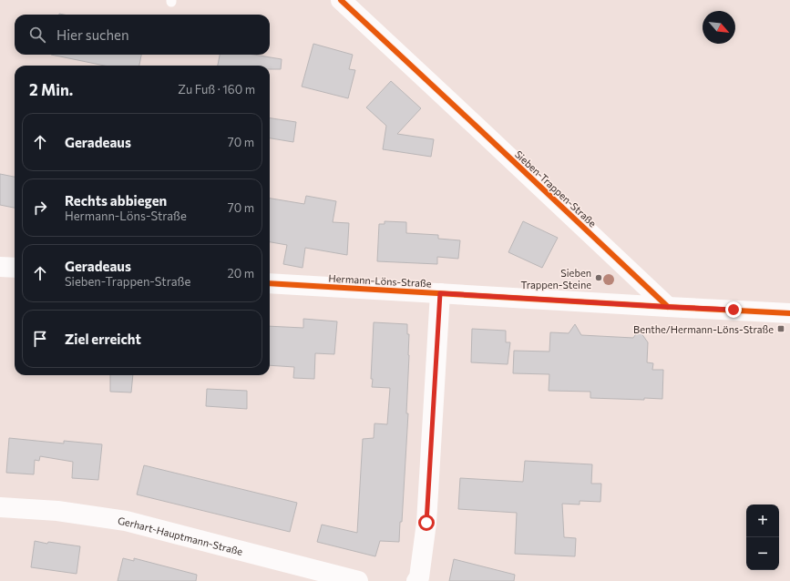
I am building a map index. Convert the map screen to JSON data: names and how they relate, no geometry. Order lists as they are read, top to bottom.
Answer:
{
  "streets": {
    "street": ["Sieben-Trappen-Straße", "Hermann-Löns-Straße", "Gerhart-Hauptmann-Straße"]
  },
  "crossings": [
    ["Sieben-Trappen-Straße", "Hermann-Löns-Straße"]
  ],
  "places": {
    "other": ["Sieben Trappen-Steine"],
    "transit": ["Benthe/Hermann-Löns-Straße"]
  },
  "north": "bottom right",
  "page": {
    "search": "Hier suchen",
    "heading": ["2 Min.", "Zu Fuß · 160 m"],
    "list": [
      ["Geradeaus", "70 m"],
      ["Rechts abbiegen", "Hermann-Löns-Straße", "70 m"],
      ["Geradeaus", "Sieben-Trappen-Straße", "20 m"],
      "Ziel erreicht"
    ],
    "map_buttons": ["+", "−"]
  }
}
